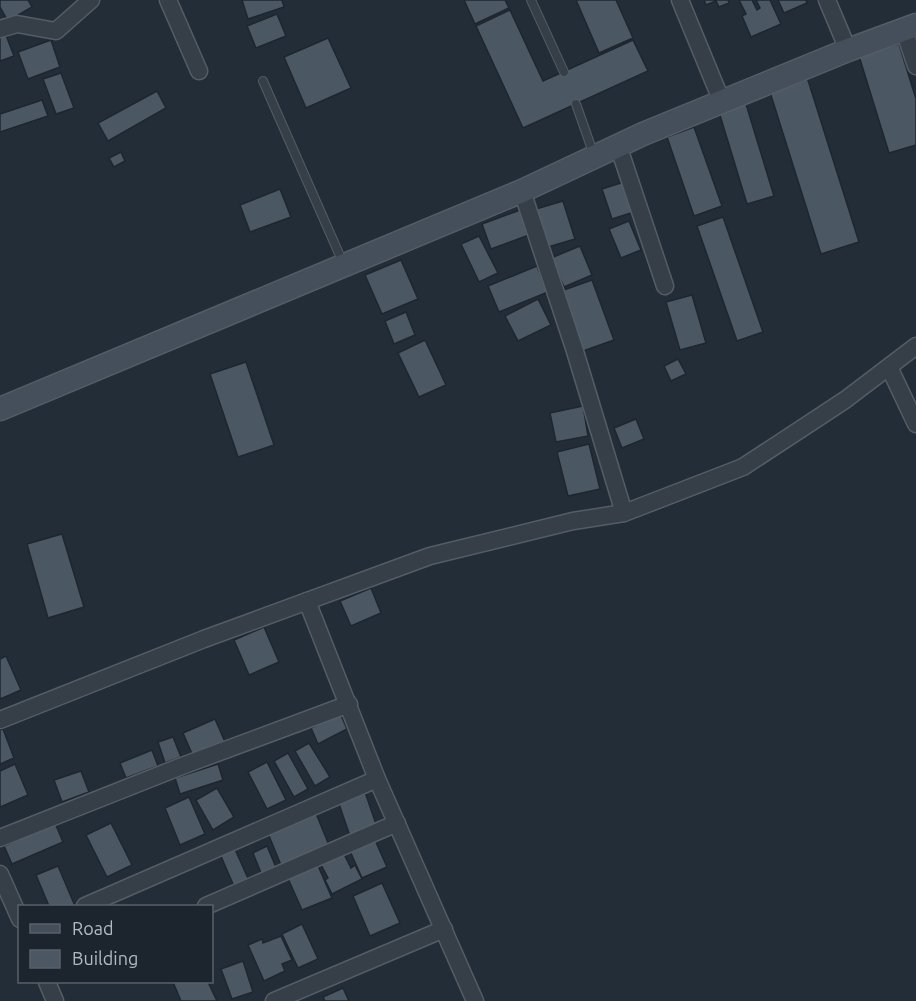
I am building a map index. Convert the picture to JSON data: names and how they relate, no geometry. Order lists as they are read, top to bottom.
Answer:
{
  "legend": ["Road", "Building"]
}
